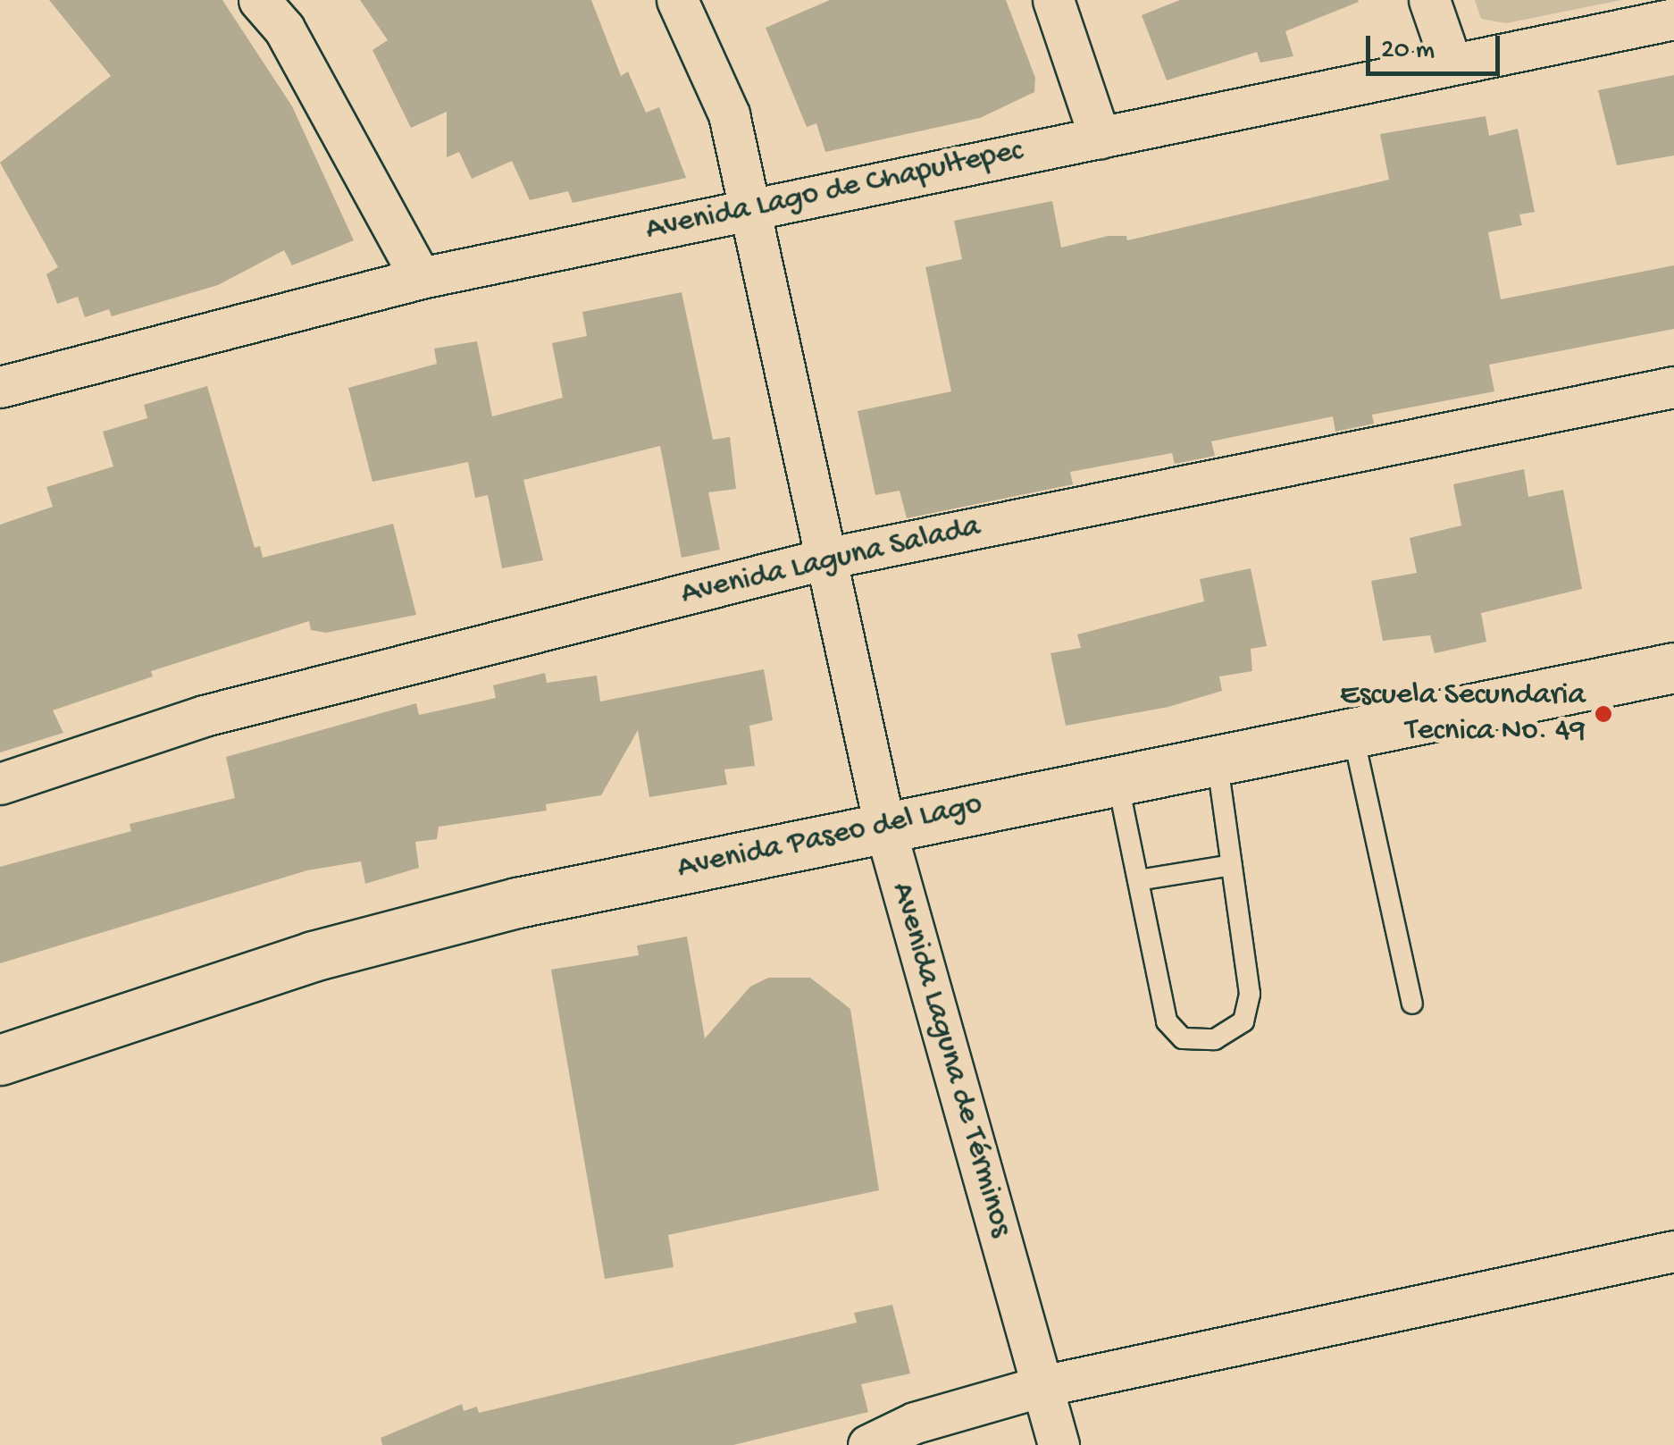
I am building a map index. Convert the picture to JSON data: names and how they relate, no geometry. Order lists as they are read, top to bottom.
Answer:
{
  "streets": {
    "main road": ["Avenida Paseo del Lago"],
    "street": ["Avenida Lago de Chapultepec", "Avenida Laguna Salada", "Avenida Laguna de Términos"]
  },
  "crossings": [
    ["Avenida Lago de Chapultepec", "Avenida Laguna de Términos"],
    ["Avenida Laguna Salada", "Avenida Laguna de Términos"],
    ["Avenida Paseo del Lago", "Avenida Laguna de Términos"]
  ],
  "places": ["Escuela Secundaria Tecnica No. 49"],
  "scale_bar": "20 m"
}
